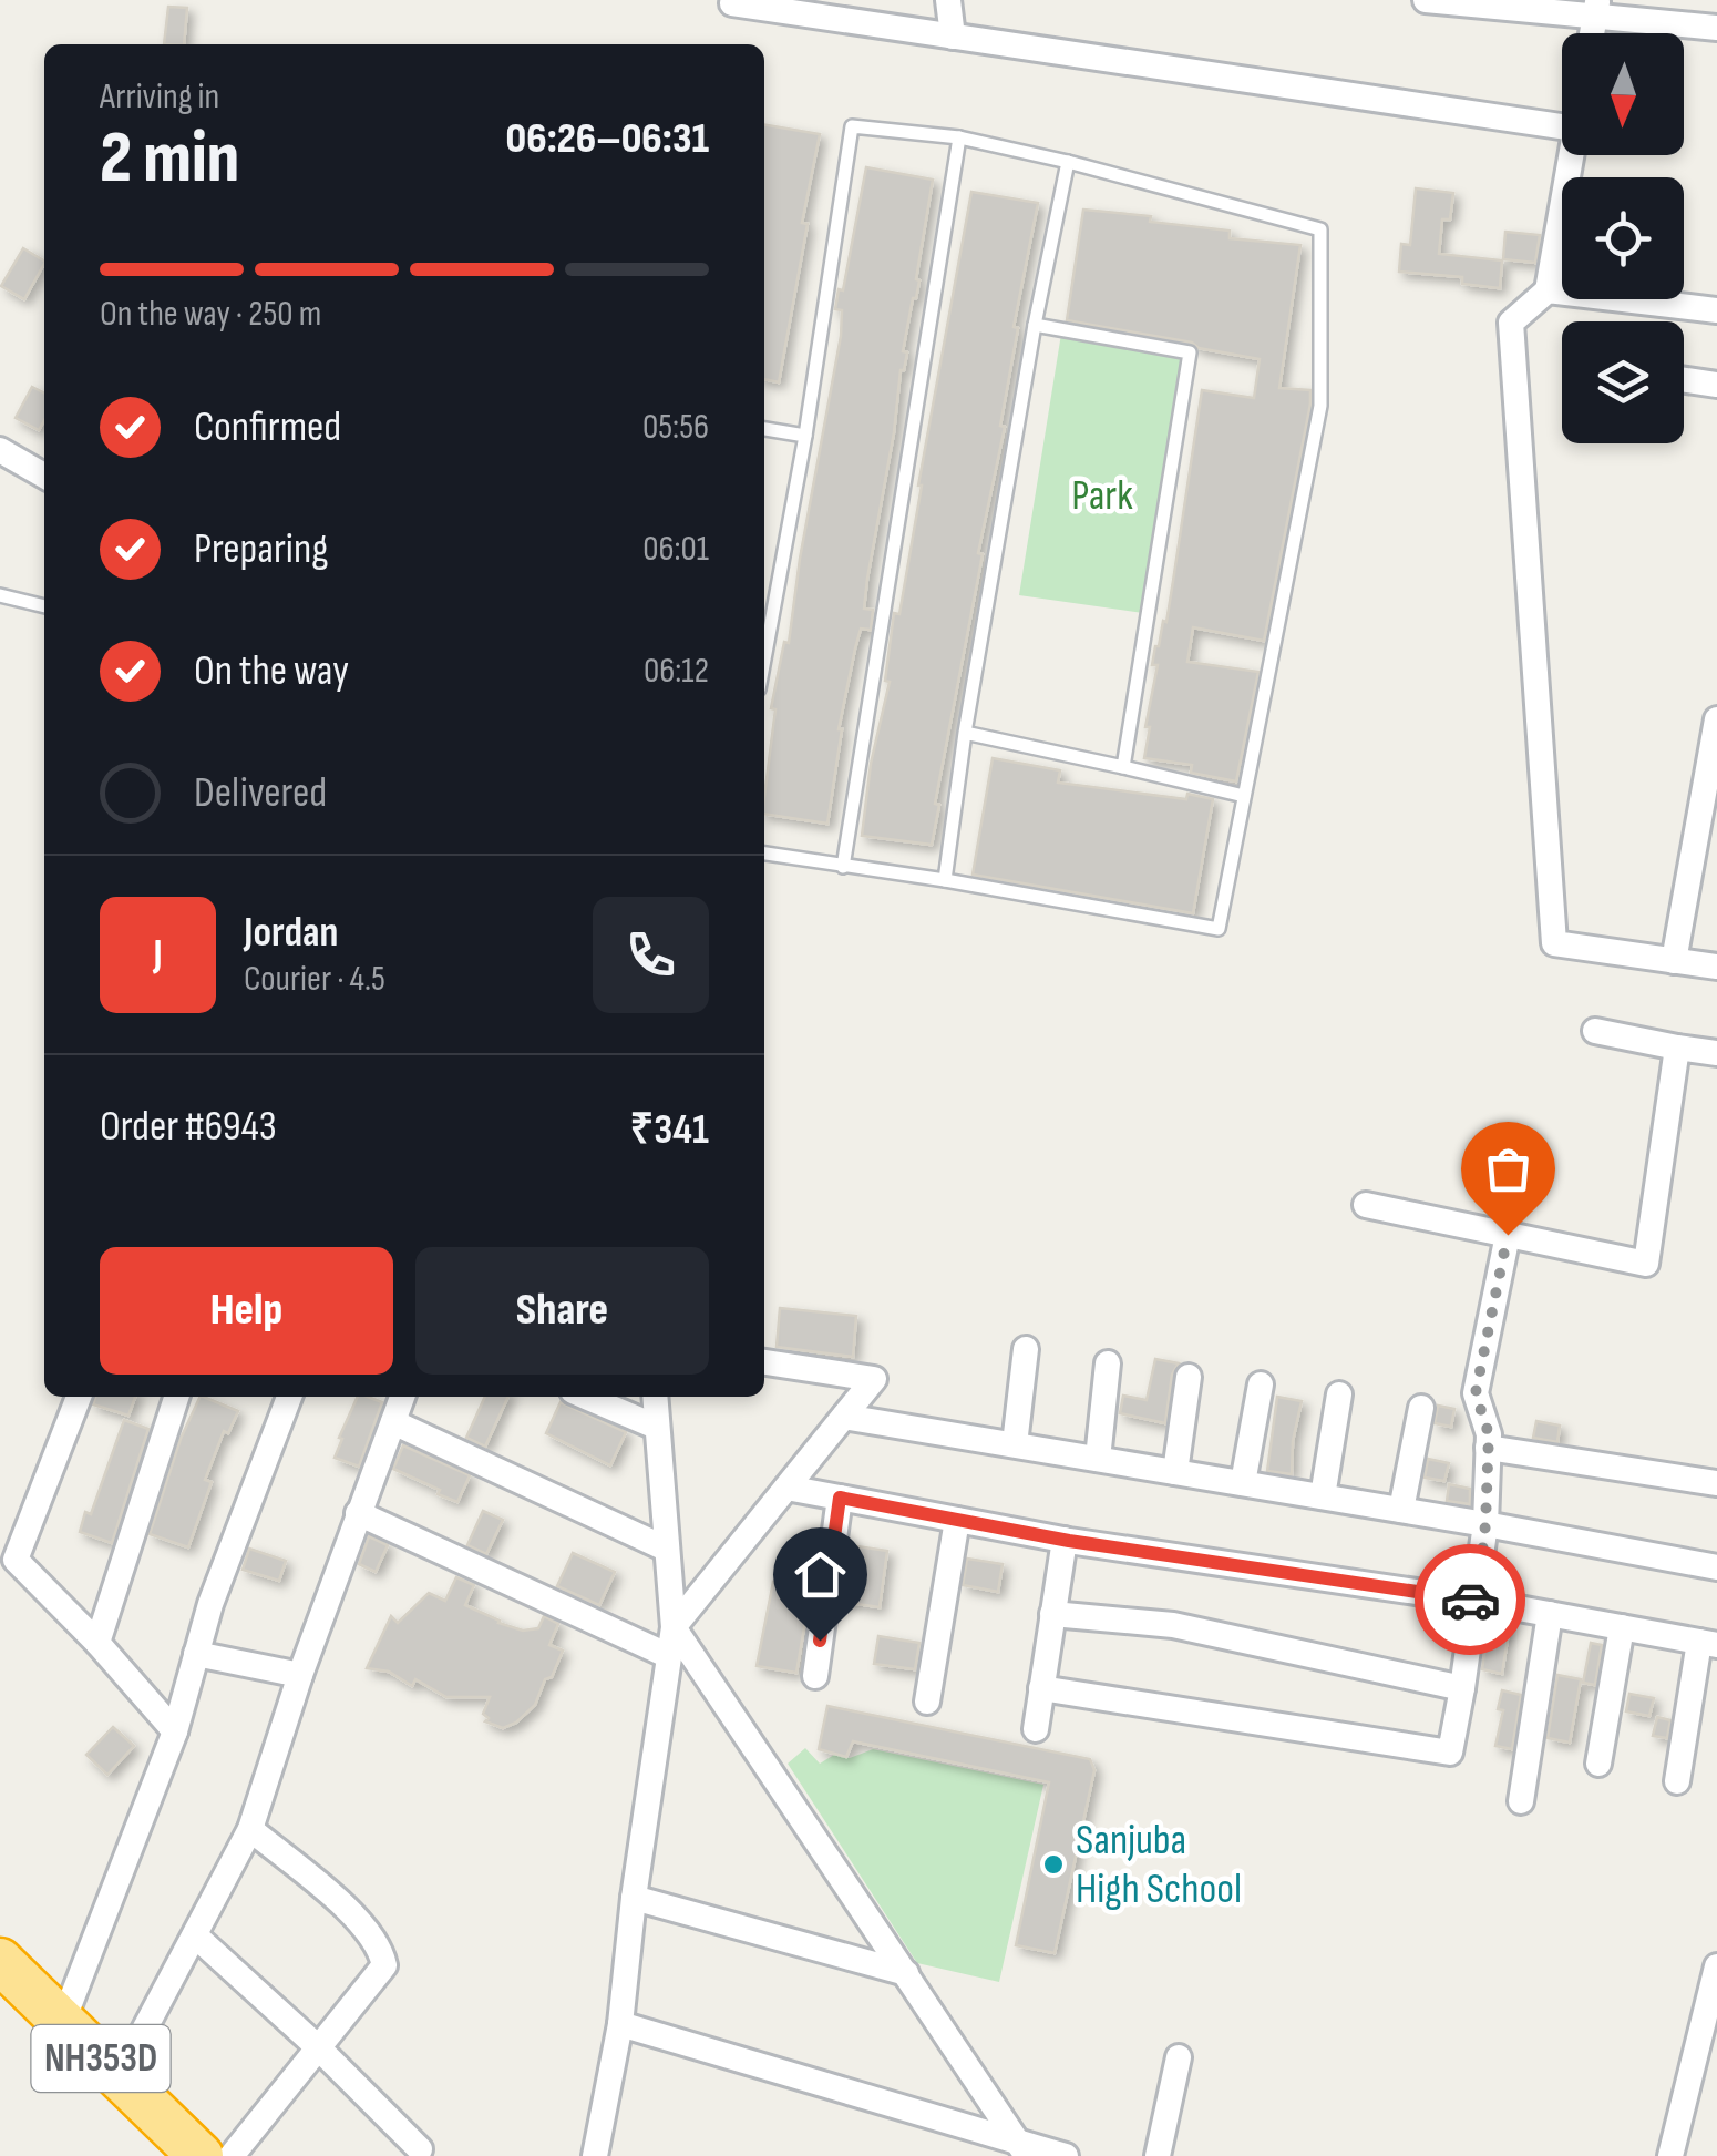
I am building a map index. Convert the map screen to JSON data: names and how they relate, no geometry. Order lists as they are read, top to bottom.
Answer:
{
  "streets": {
    "highway": ["NH353D"]
  },
  "parks": ["Park"],
  "places": ["Sanjuba High School"],
  "north": "bottom",
  "page": {
    "heading": ["2 min", "Arriving in", "06:26–06:31"],
    "panel": [
      "Jordan",
      "Courier · 4.5",
      "Order #6943",
      "₹341"
    ],
    "bar": "On the way · 250 m",
    "list": [
      ["Confirmed", "05:56"],
      ["Preparing", "06:01"],
      ["On the way", "06:12"],
      "Delivered"
    ],
    "round": "J",
    "buttons": ["Help", "Share"]
  }
}
